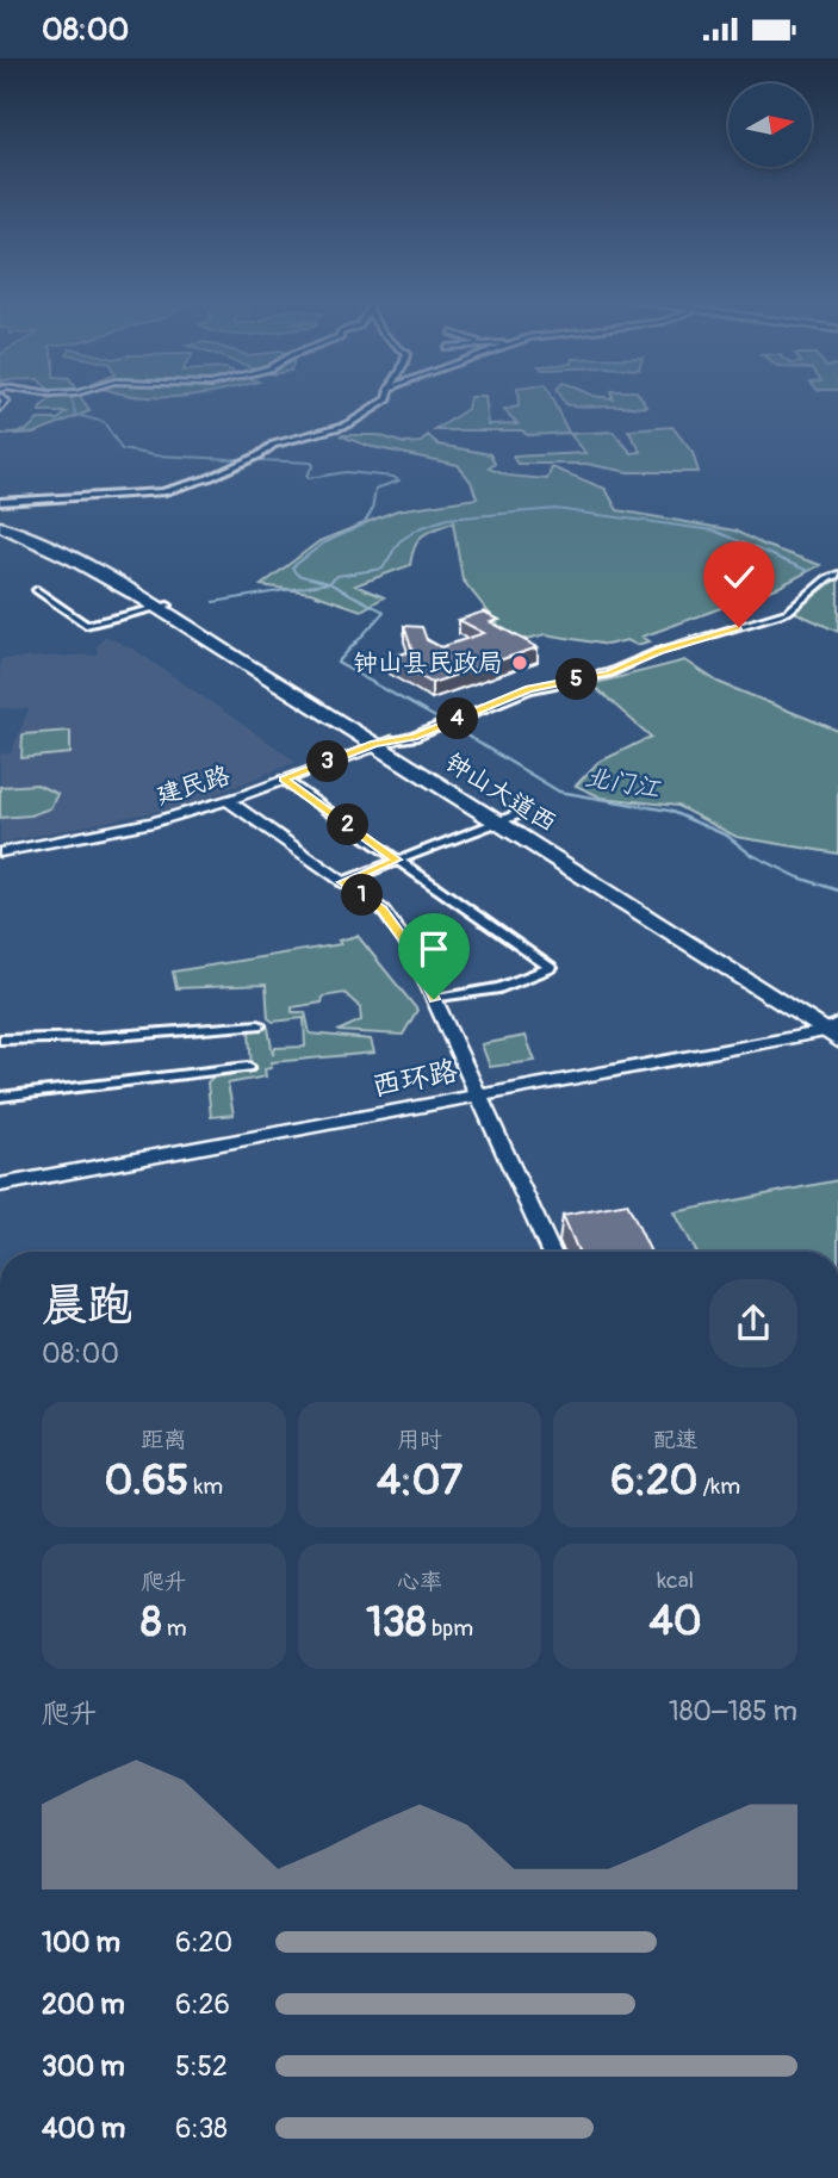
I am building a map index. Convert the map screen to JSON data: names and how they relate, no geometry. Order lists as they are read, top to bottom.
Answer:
{
  "streets": {
    "highway": ["钟山大道西"],
    "street": ["建民路", "西环路"]
  },
  "crossings": [
    ["建民路", "钟山大道西"],
    ["钟山大道西", "西环路"]
  ],
  "water": ["北门江"],
  "places": ["钟山县民政局"],
  "north": "right",
  "page": {
    "status": "08:00",
    "pins": [
      "5",
      "4",
      "3",
      "2",
      "1"
    ],
    "heading": ["晨跑", "08:00"],
    "stats": [
      ["距离", "0.65 km"],
      ["用时", "4:07"],
      ["配速", "6:20 /km"],
      ["爬升", "8 m"],
      ["心率", "138 bpm"],
      ["kcal", "40"]
    ],
    "chart": ["爬升", "180–185 m"],
    "list": [
      {
        "name": "100 m",
        "note": "6:20"
      },
      {
        "name": "200 m",
        "note": "6:26"
      },
      {
        "name": "300 m",
        "note": "5:52"
      },
      {
        "name": "400 m",
        "note": "6:38"
      }
    ]
  }
}
